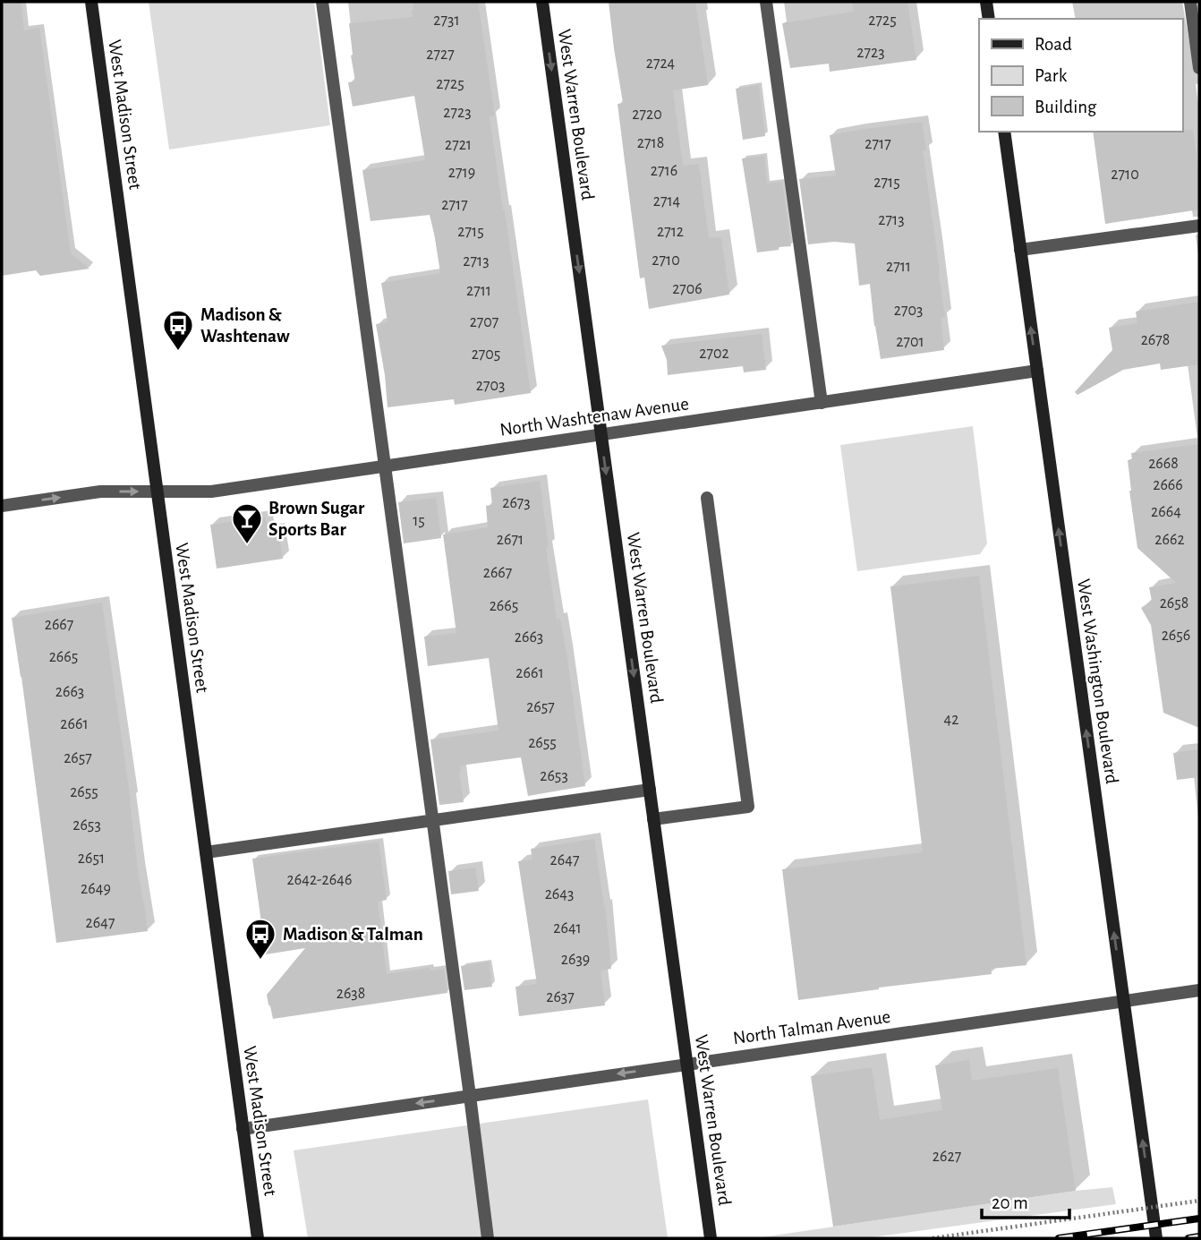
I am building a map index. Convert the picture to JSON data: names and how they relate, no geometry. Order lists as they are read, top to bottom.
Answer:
{
  "streets": {
    "street": [
      "West Madison Street",
      "West Warren Boulevard",
      "North Washtenaw Avenue",
      "West Washington Boulevard",
      "North Talman Avenue"
    ]
  },
  "crossings": [
    ["West Madison Street", "North Washtenaw Avenue"],
    ["West Madison Street", "North Talman Avenue"],
    ["West Warren Boulevard", "North Washtenaw Avenue"],
    ["West Warren Boulevard", "North Talman Avenue"],
    ["North Washtenaw Avenue", "West Washington Boulevard"],
    ["West Washington Boulevard", "North Talman Avenue"]
  ],
  "one_way": ["West Warren Boulevard", "West Washington Boulevard", "North Talman Avenue"],
  "places": {
    "bus stop": ["Madison & Washtenaw", "Madison & Talman"],
    "bar": ["Brown Sugar Sports Bar"]
  },
  "house_numbers": [
    "2731",
    "2725",
    "2723",
    "2727",
    "2724",
    "2725",
    "2723",
    "2720",
    "2718",
    "2717",
    "2721",
    "2716",
    "2719",
    "2710",
    "2715",
    "2714",
    "2717",
    "2713",
    "2715",
    "2712",
    "2710",
    "2713",
    "2711",
    "2706",
    "2711",
    "2703",
    "2707",
    "2678",
    "2701",
    "2702",
    "2705",
    "2703",
    "2668",
    "2666",
    "2673",
    "2664",
    "15",
    "2671",
    "2662",
    "2667",
    "2658",
    "2665",
    "2667",
    "2656",
    "2663",
    "2665",
    "2661",
    "2663",
    "2657",
    "42",
    "2661",
    "2655",
    "2657",
    "2653",
    "2655",
    "2653",
    "2651",
    "2647",
    "2642-2646",
    "2649",
    "2643",
    "2647",
    "2641",
    "2639",
    "2638",
    "2637",
    "2627"
  ],
  "legend": ["Road", "Park", "Building"],
  "scale_bar": "20 m"
}
